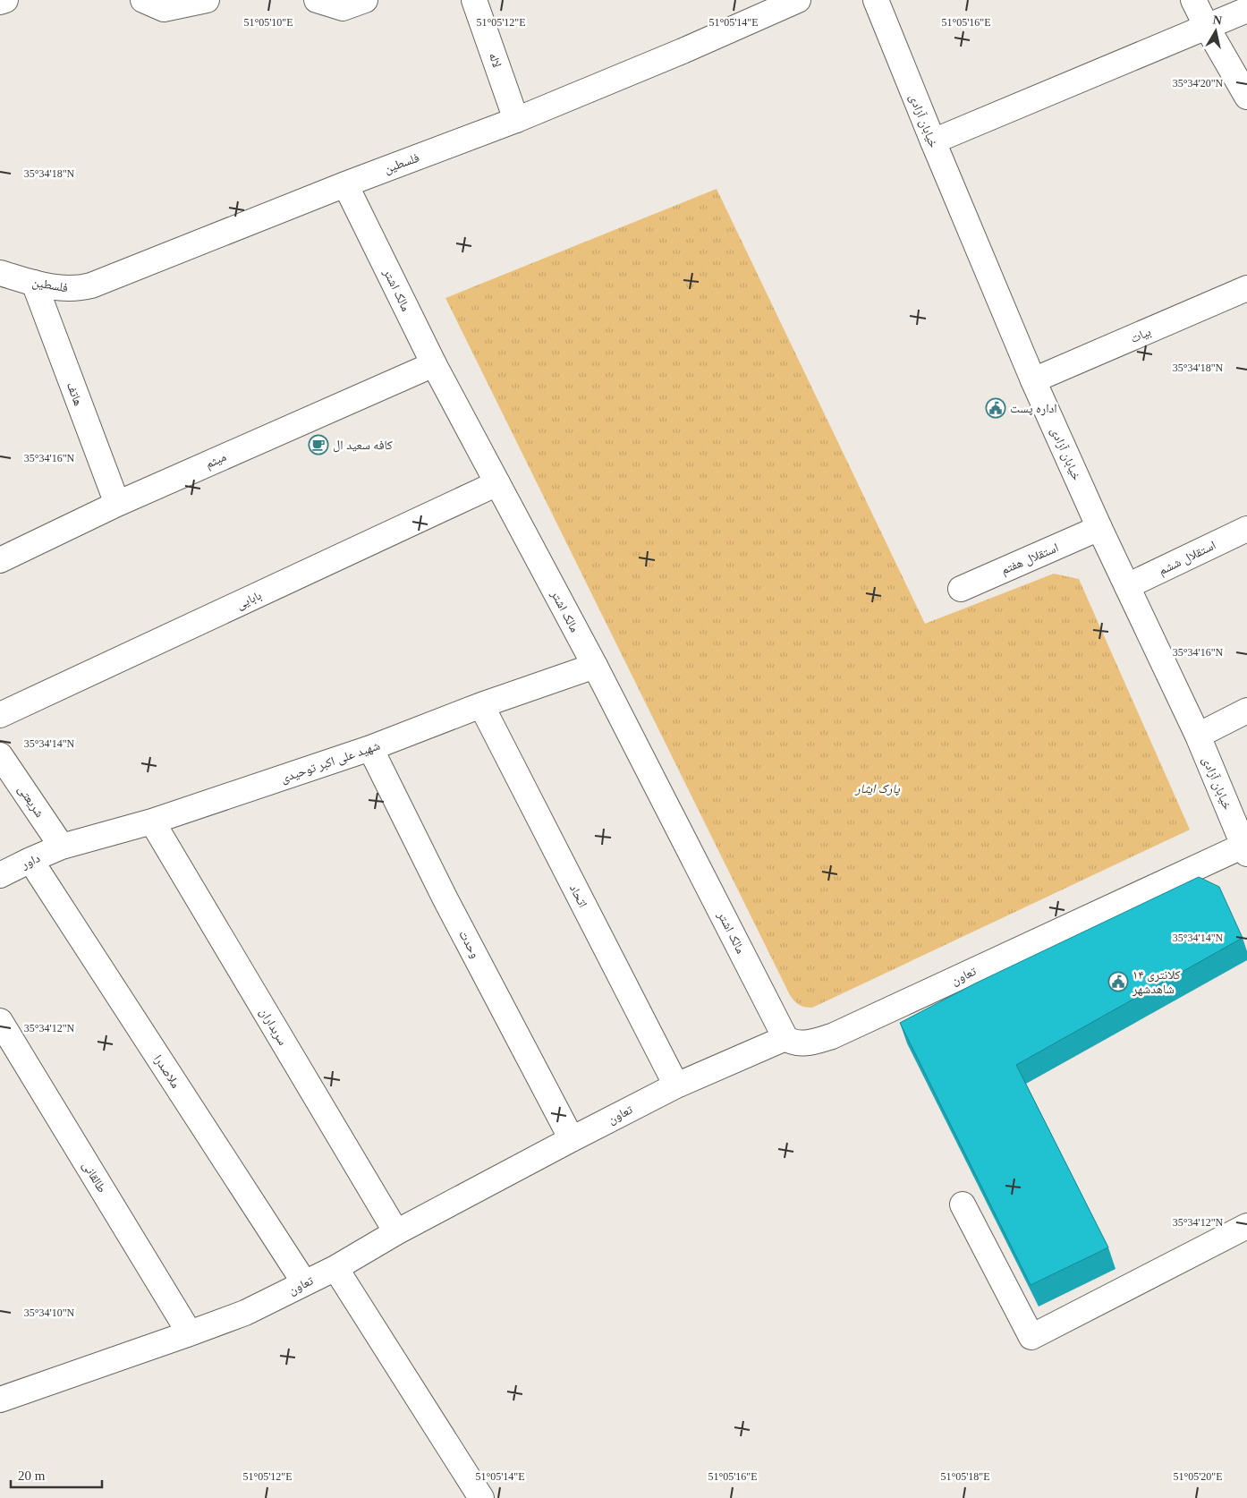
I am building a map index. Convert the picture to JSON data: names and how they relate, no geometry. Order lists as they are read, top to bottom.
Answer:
{
  "streets": {
    "street": [
      "لاله",
      "خیابان آزادی",
      "فلسطین",
      "مالک اشتر",
      "بیات",
      "هاتف",
      "میثم",
      "استقلال ششم",
      "استقلال هفتم",
      "بابایی",
      "شهید علی اکبر توحیدی",
      "شریعتی",
      "داور",
      "اتحاد",
      "وحدت",
      "تعاون",
      "سربداران",
      "ملاصدرا",
      "طالقانی"
    ]
  },
  "crossings": [
    ["لاله", "فلسطین"],
    ["خیابان آزادی", "بیات"],
    ["خیابان آزادی", "استقلال ششم"],
    ["خیابان آزادی", "استقلال هفتم"],
    ["خیابان آزادی", "تعاون"],
    ["فلسطین", "مالک اشتر"],
    ["فلسطین", "هاتف"],
    ["مالک اشتر", "میثم"],
    ["مالک اشتر", "بابایی"],
    ["مالک اشتر", "شهید علی اکبر توحیدی"],
    ["مالک اشتر", "تعاون"],
    ["هاتف", "میثم"],
    ["شهید علی اکبر توحیدی", "شریعتی"],
    ["شهید علی اکبر توحیدی", "داور"],
    ["شهید علی اکبر توحیدی", "اتحاد"],
    ["شهید علی اکبر توحیدی", "وحدت"],
    ["شهید علی اکبر توحیدی", "سربداران"],
    ["شریعتی", "داور"],
    ["داور", "ملاصدرا"],
    ["اتحاد", "تعاون"],
    ["وحدت", "تعاون"],
    ["تعاون", "سربداران"],
    ["تعاون", "ملاصدرا"],
    ["تعاون", "طالقانی"]
  ],
  "parks": ["پارک ایثار"],
  "places": {
    "public building": ["اداره پست", "کلانتری ۱۴ شاهد‌شهر"],
    "cafe": ["کافه سعید ال"]
  },
  "scale_bar": "20 m",
  "north": "top",
  "coordinates": [
    "51°05'10\"E",
    "51°05'12\"E",
    "51°05'14\"E",
    "51°05'16\"E",
    "35°34'20\"N",
    "35°34'18\"N",
    "35°34'16\"N",
    "35°34'14\"N",
    "35°34'12\"N",
    "35°34'10\"N",
    "51°05'18\"E",
    "51°05'20\"E"
  ]
}
